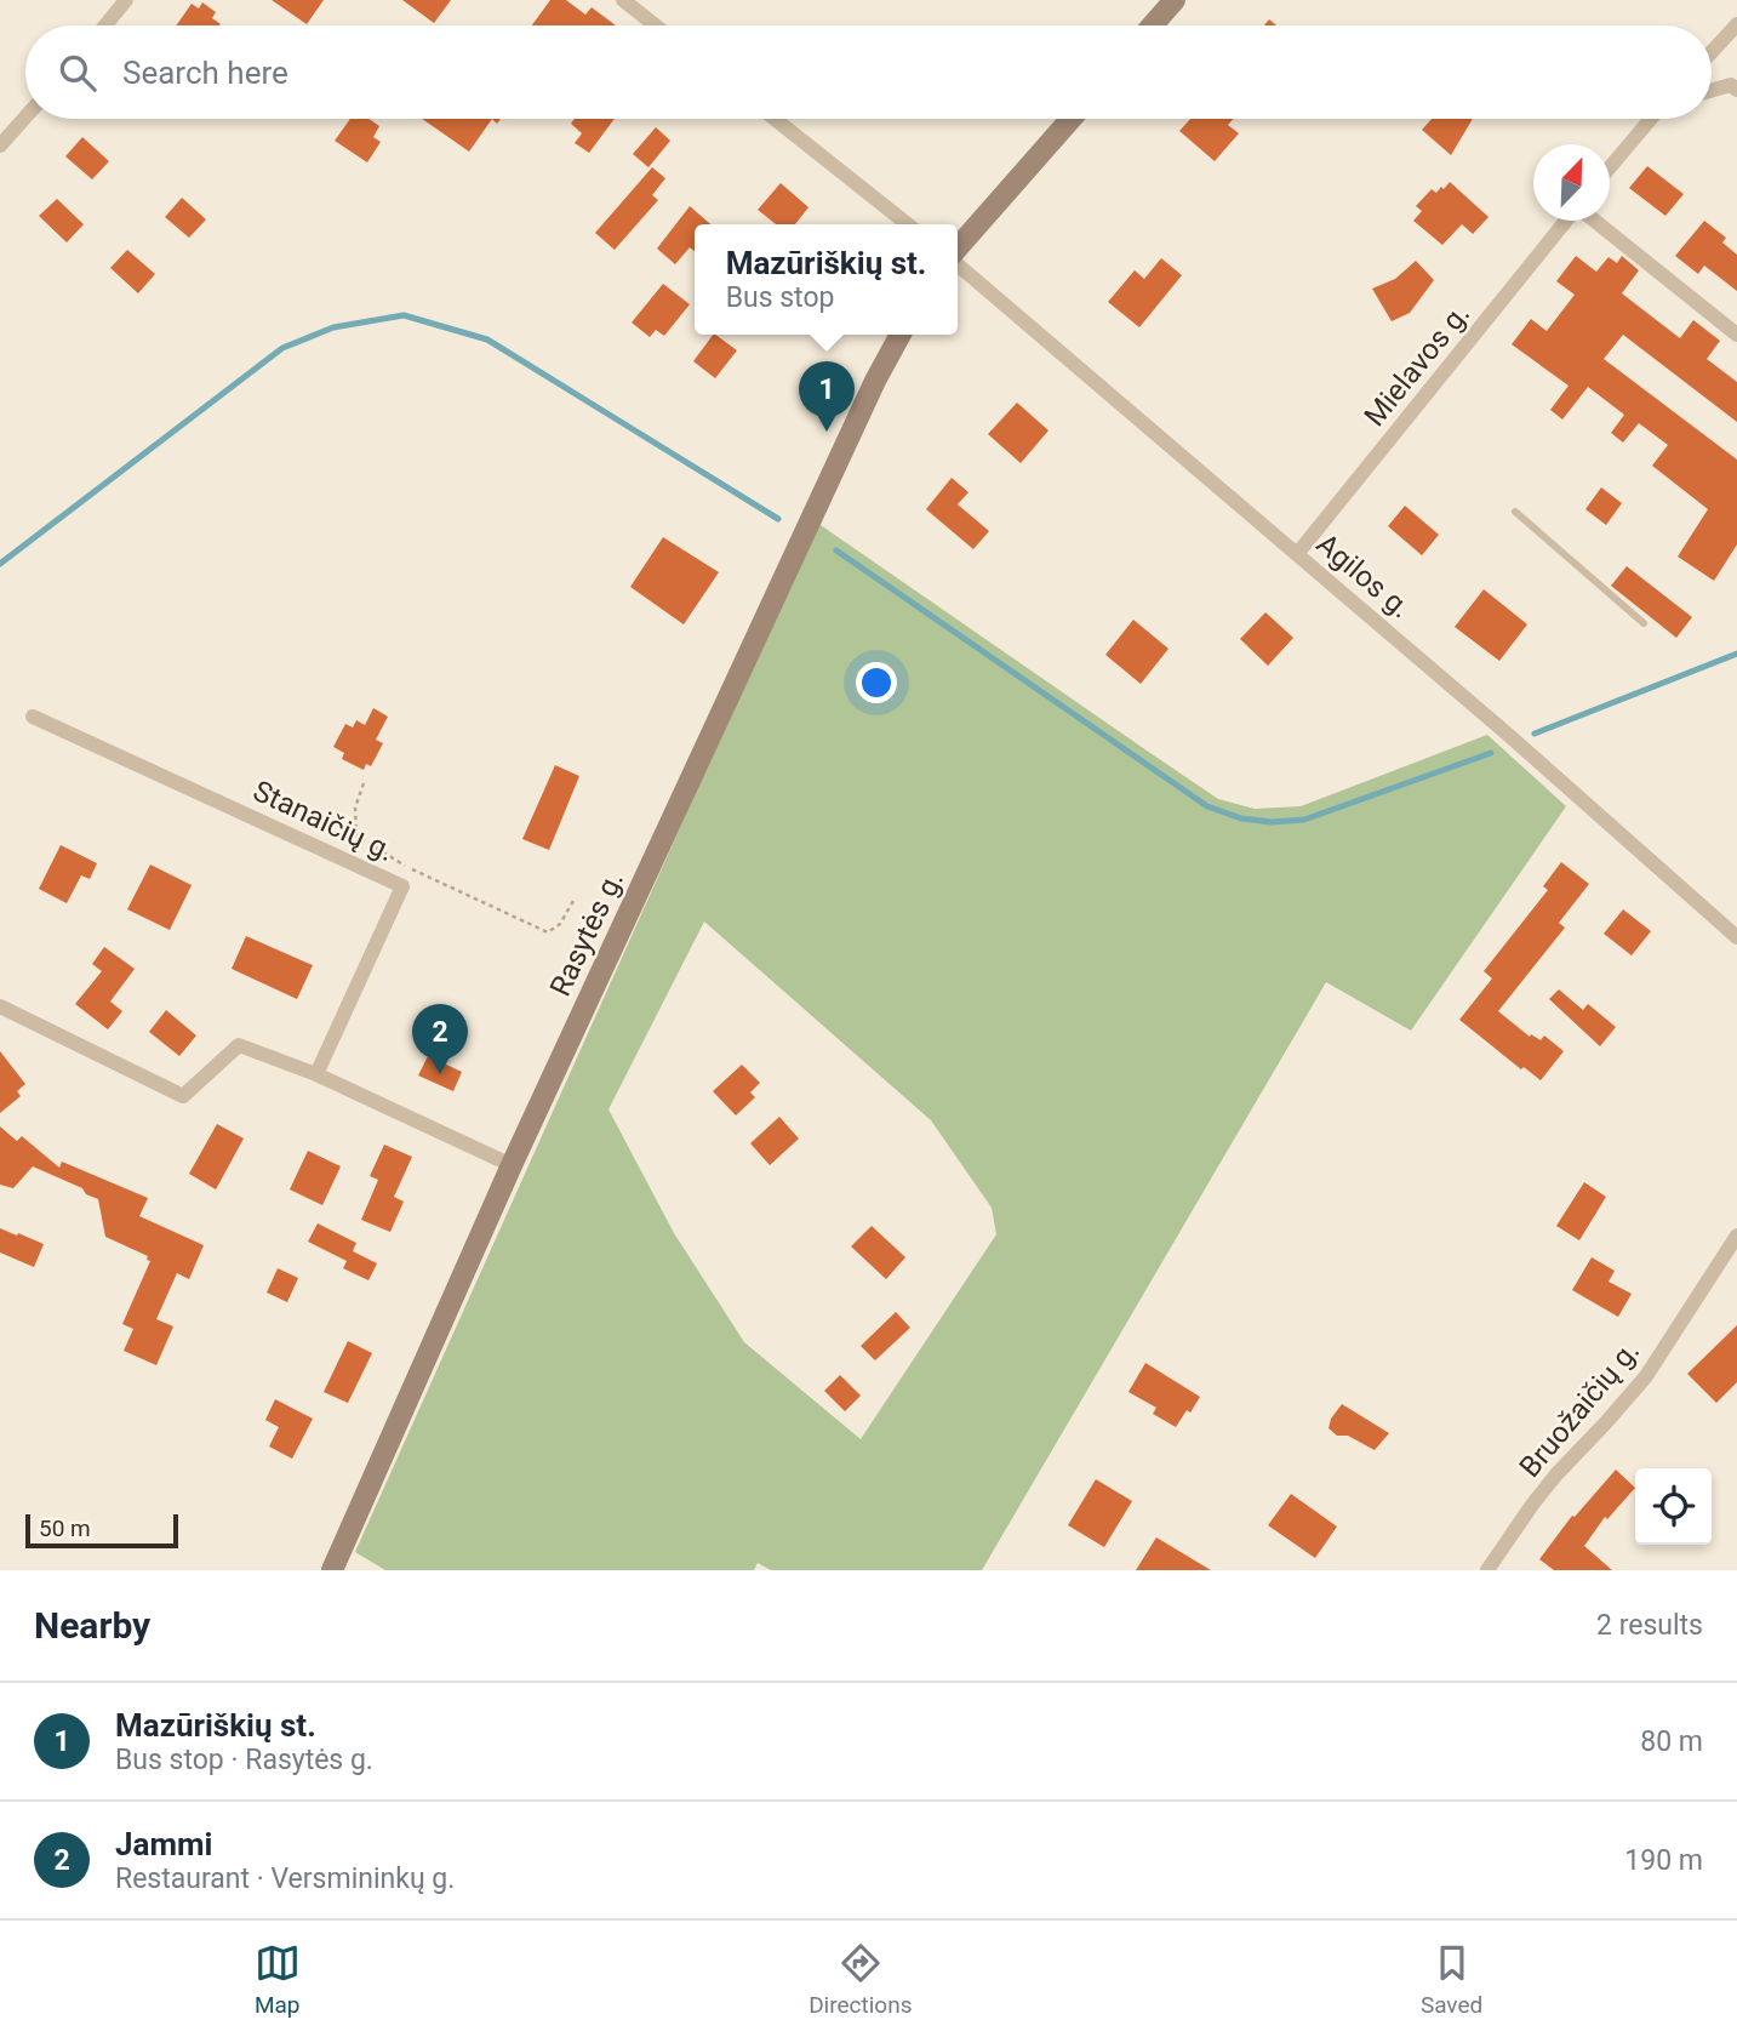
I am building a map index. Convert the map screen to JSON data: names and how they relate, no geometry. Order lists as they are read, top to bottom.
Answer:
{
  "streets": {
    "main road": ["Rasytės g."],
    "street": [
      "Mielavos g.",
      "Agilos g.",
      "Stanaičių g.",
      "Bruožaičių g."
    ]
  },
  "crossings": [
    ["Mielavos g.", "Agilos g."]
  ],
  "scale_bar": "50 m",
  "north": "top right",
  "page": {
    "search": "Search here",
    "popup": ["Mazūriškių st.", "Bus stop"],
    "pins": ["1", "2"],
    "scale": "50 m",
    "heading": ["Nearby", "2 results"],
    "list": [
      {
        "mark": "1",
        "name": "Mazūriškių st.",
        "note": "Bus stop · Rasytės g.",
        "value": "80 m"
      },
      {
        "mark": "2",
        "name": "Jammi",
        "note": "Restaurant · Versmininkų g.",
        "value": "190 m"
      }
    ],
    "nav": ["Map", "Directions", "Saved"]
  }
}
